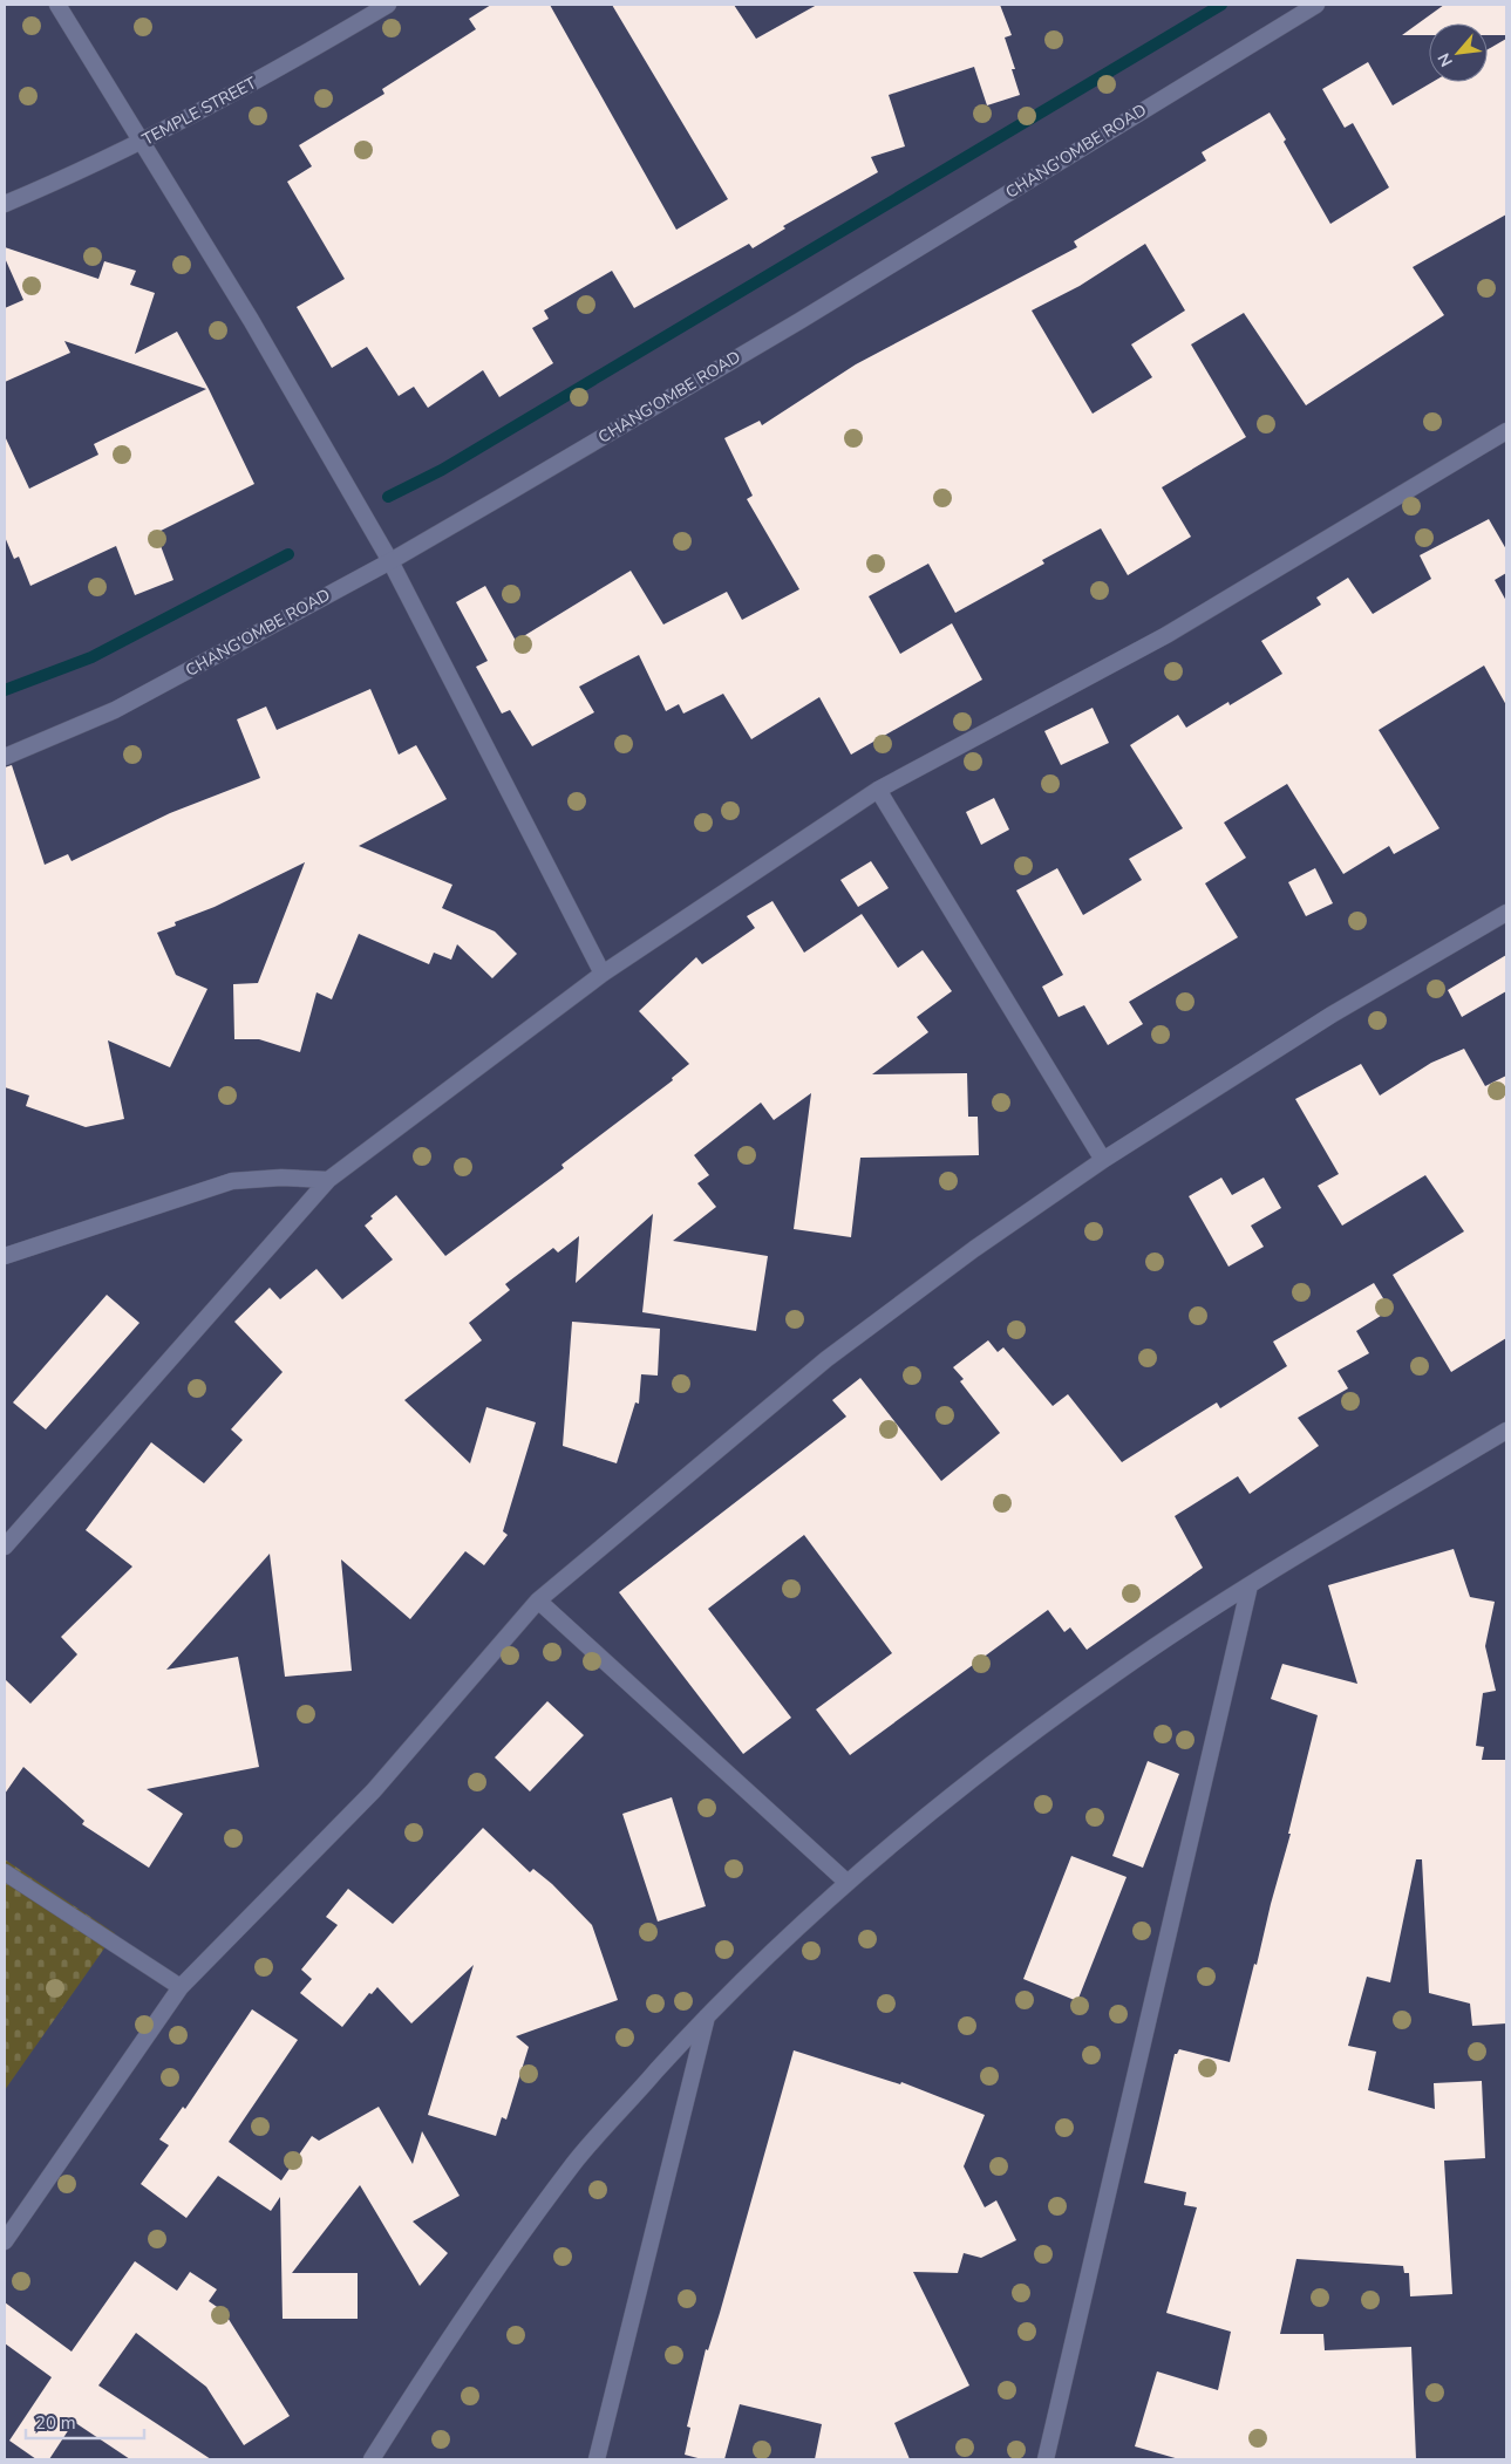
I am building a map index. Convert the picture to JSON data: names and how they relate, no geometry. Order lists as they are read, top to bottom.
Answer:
{
  "streets": {
    "street": ["TEMPLE STREET", "CHANG'OMBE ROAD"]
  },
  "scale_bar": "20 m",
  "north": "bottom left"
}
